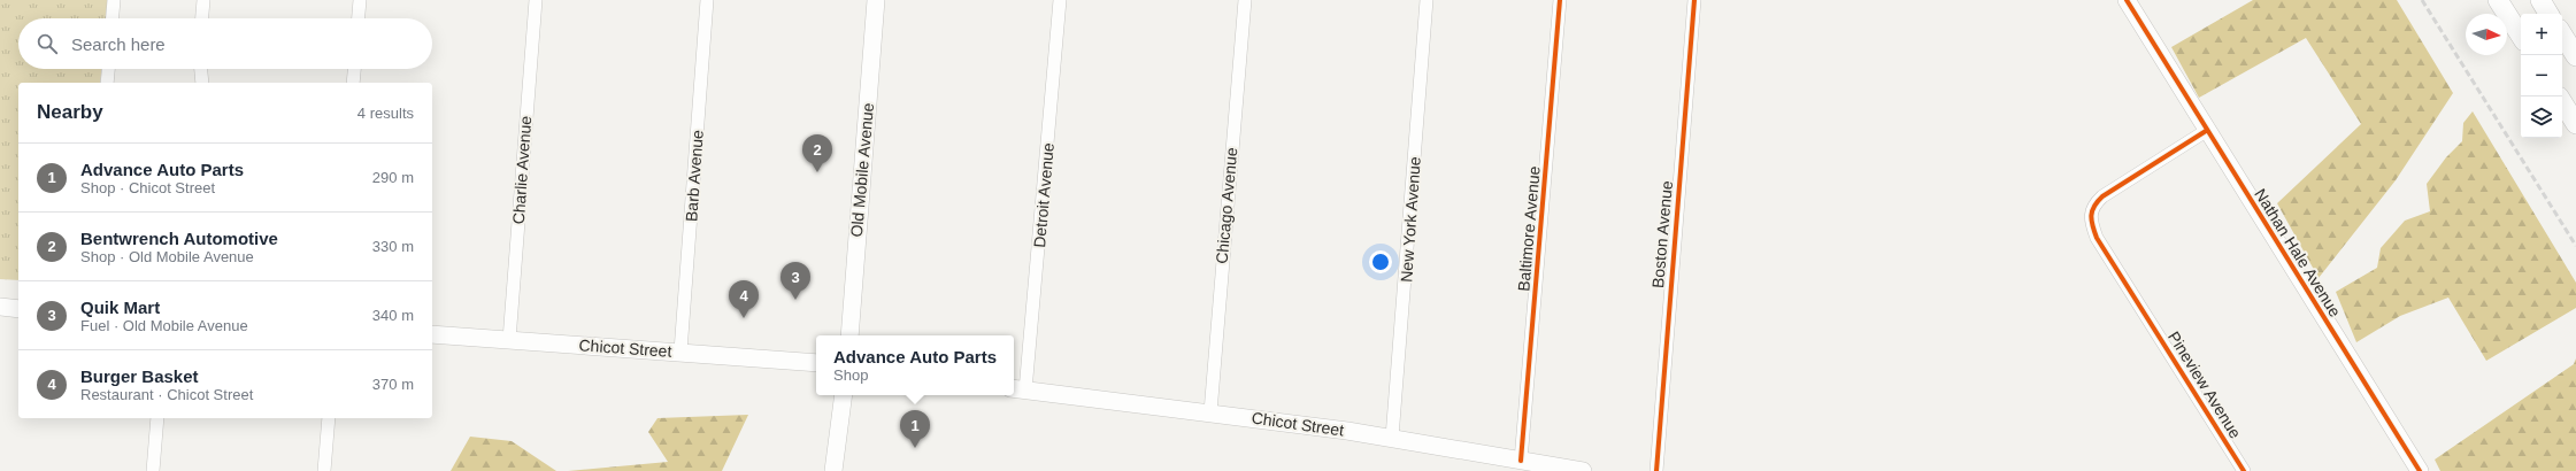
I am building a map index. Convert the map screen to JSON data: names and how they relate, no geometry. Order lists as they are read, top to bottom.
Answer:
{
  "streets": {
    "main road": ["Old Mobile Avenue", "Nathan Hale Avenue", "Chicot Street"],
    "street": [
      "Charlie Avenue",
      "Barb Avenue",
      "Detroit Avenue",
      "Chicago Avenue",
      "New York Avenue",
      "Baltimore Avenue",
      "Boston Avenue",
      "Pineview Avenue"
    ]
  },
  "crossings": [
    ["Charlie Avenue", "Chicot Street"],
    ["Barb Avenue", "Chicot Street"],
    ["Detroit Avenue", "Chicot Street"],
    ["Chicago Avenue", "Chicot Street"],
    ["New York Avenue", "Chicot Street"],
    ["Baltimore Avenue", "Chicot Street"],
    ["Nathan Hale Avenue", "Pineview Avenue"]
  ],
  "north": "right",
  "page": {
    "map_buttons": ["+", "−"],
    "search": "Search here",
    "heading": ["Nearby", "4 results"],
    "pins": [
      "2",
      "3",
      "4",
      "1"
    ],
    "list": [
      {
        "mark": "1",
        "name": "Advance Auto Parts",
        "note": "Shop · Chicot Street",
        "value": "290 m"
      },
      {
        "mark": "2",
        "name": "Bentwrench Automotive",
        "note": "Shop · Old Mobile Avenue",
        "value": "330 m"
      },
      {
        "mark": "3",
        "name": "Quik Mart",
        "note": "Fuel · Old Mobile Avenue",
        "value": "340 m"
      },
      {
        "mark": "4",
        "name": "Burger Basket",
        "note": "Restaurant · Chicot Street",
        "value": "370 m"
      }
    ],
    "popup": ["Advance Auto Parts", "Shop"]
  }
}
